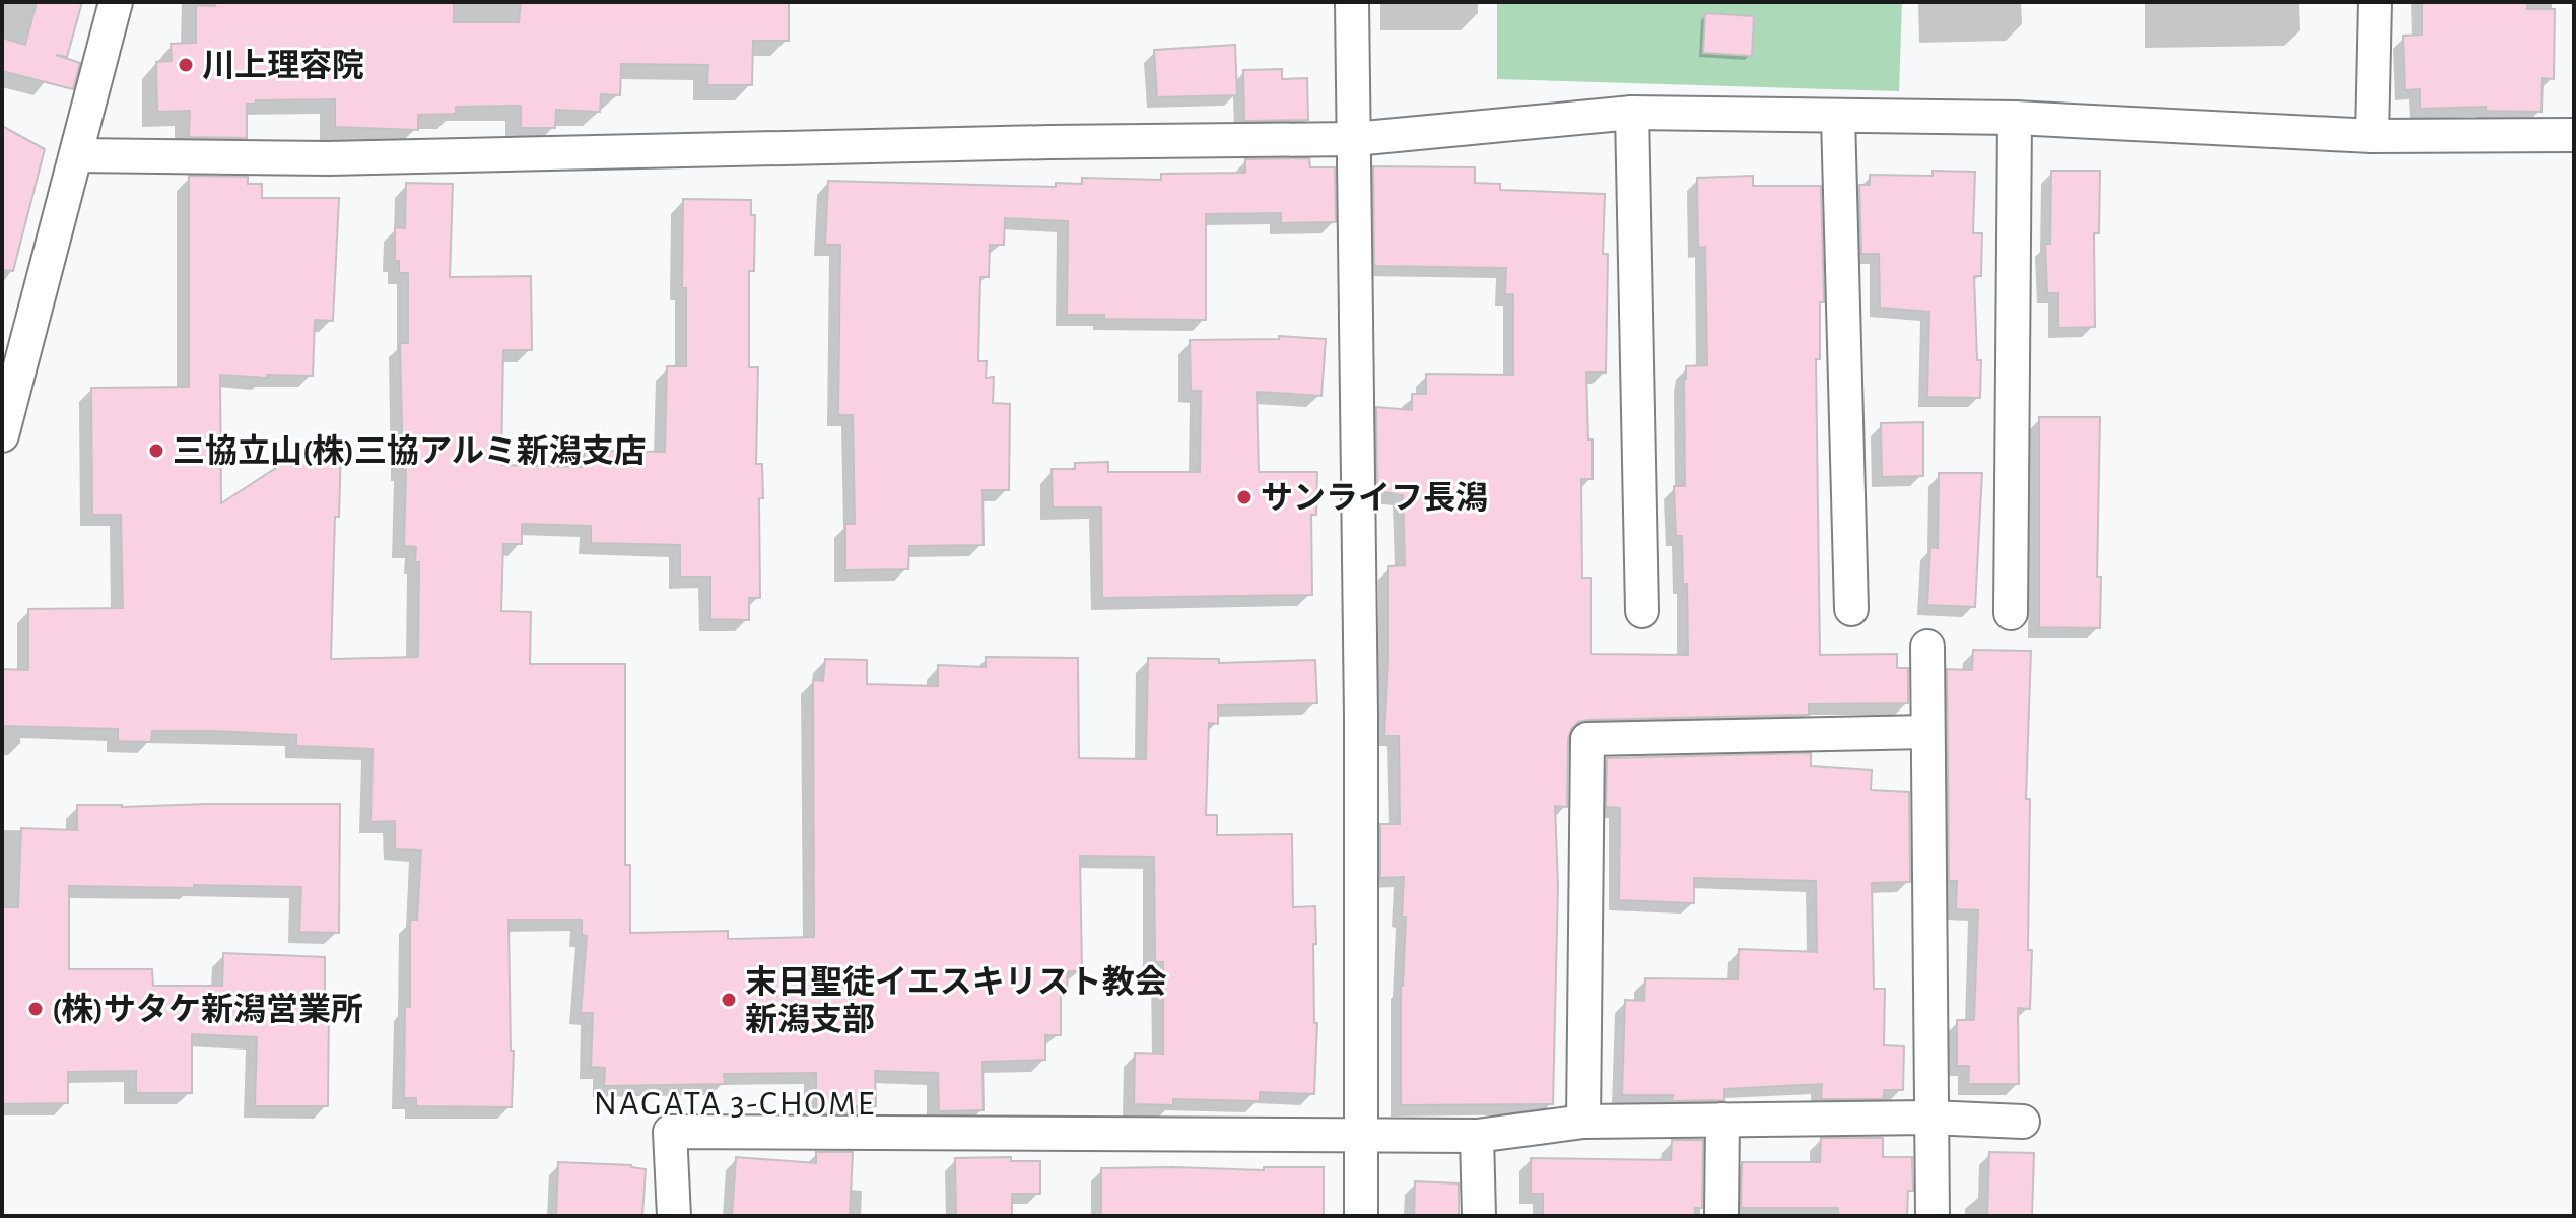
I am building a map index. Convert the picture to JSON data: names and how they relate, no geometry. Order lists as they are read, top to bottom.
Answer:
{
  "districts": ["NAGATA 3-CHOME"],
  "places": [
    "川上理容院",
    "三協立山(株)三協アルミ新潟支店",
    "サンライフ長潟",
    "末日聖徒イエスキリスト教会 新潟支部",
    "(株)サタケ新潟営業所"
  ]
}
